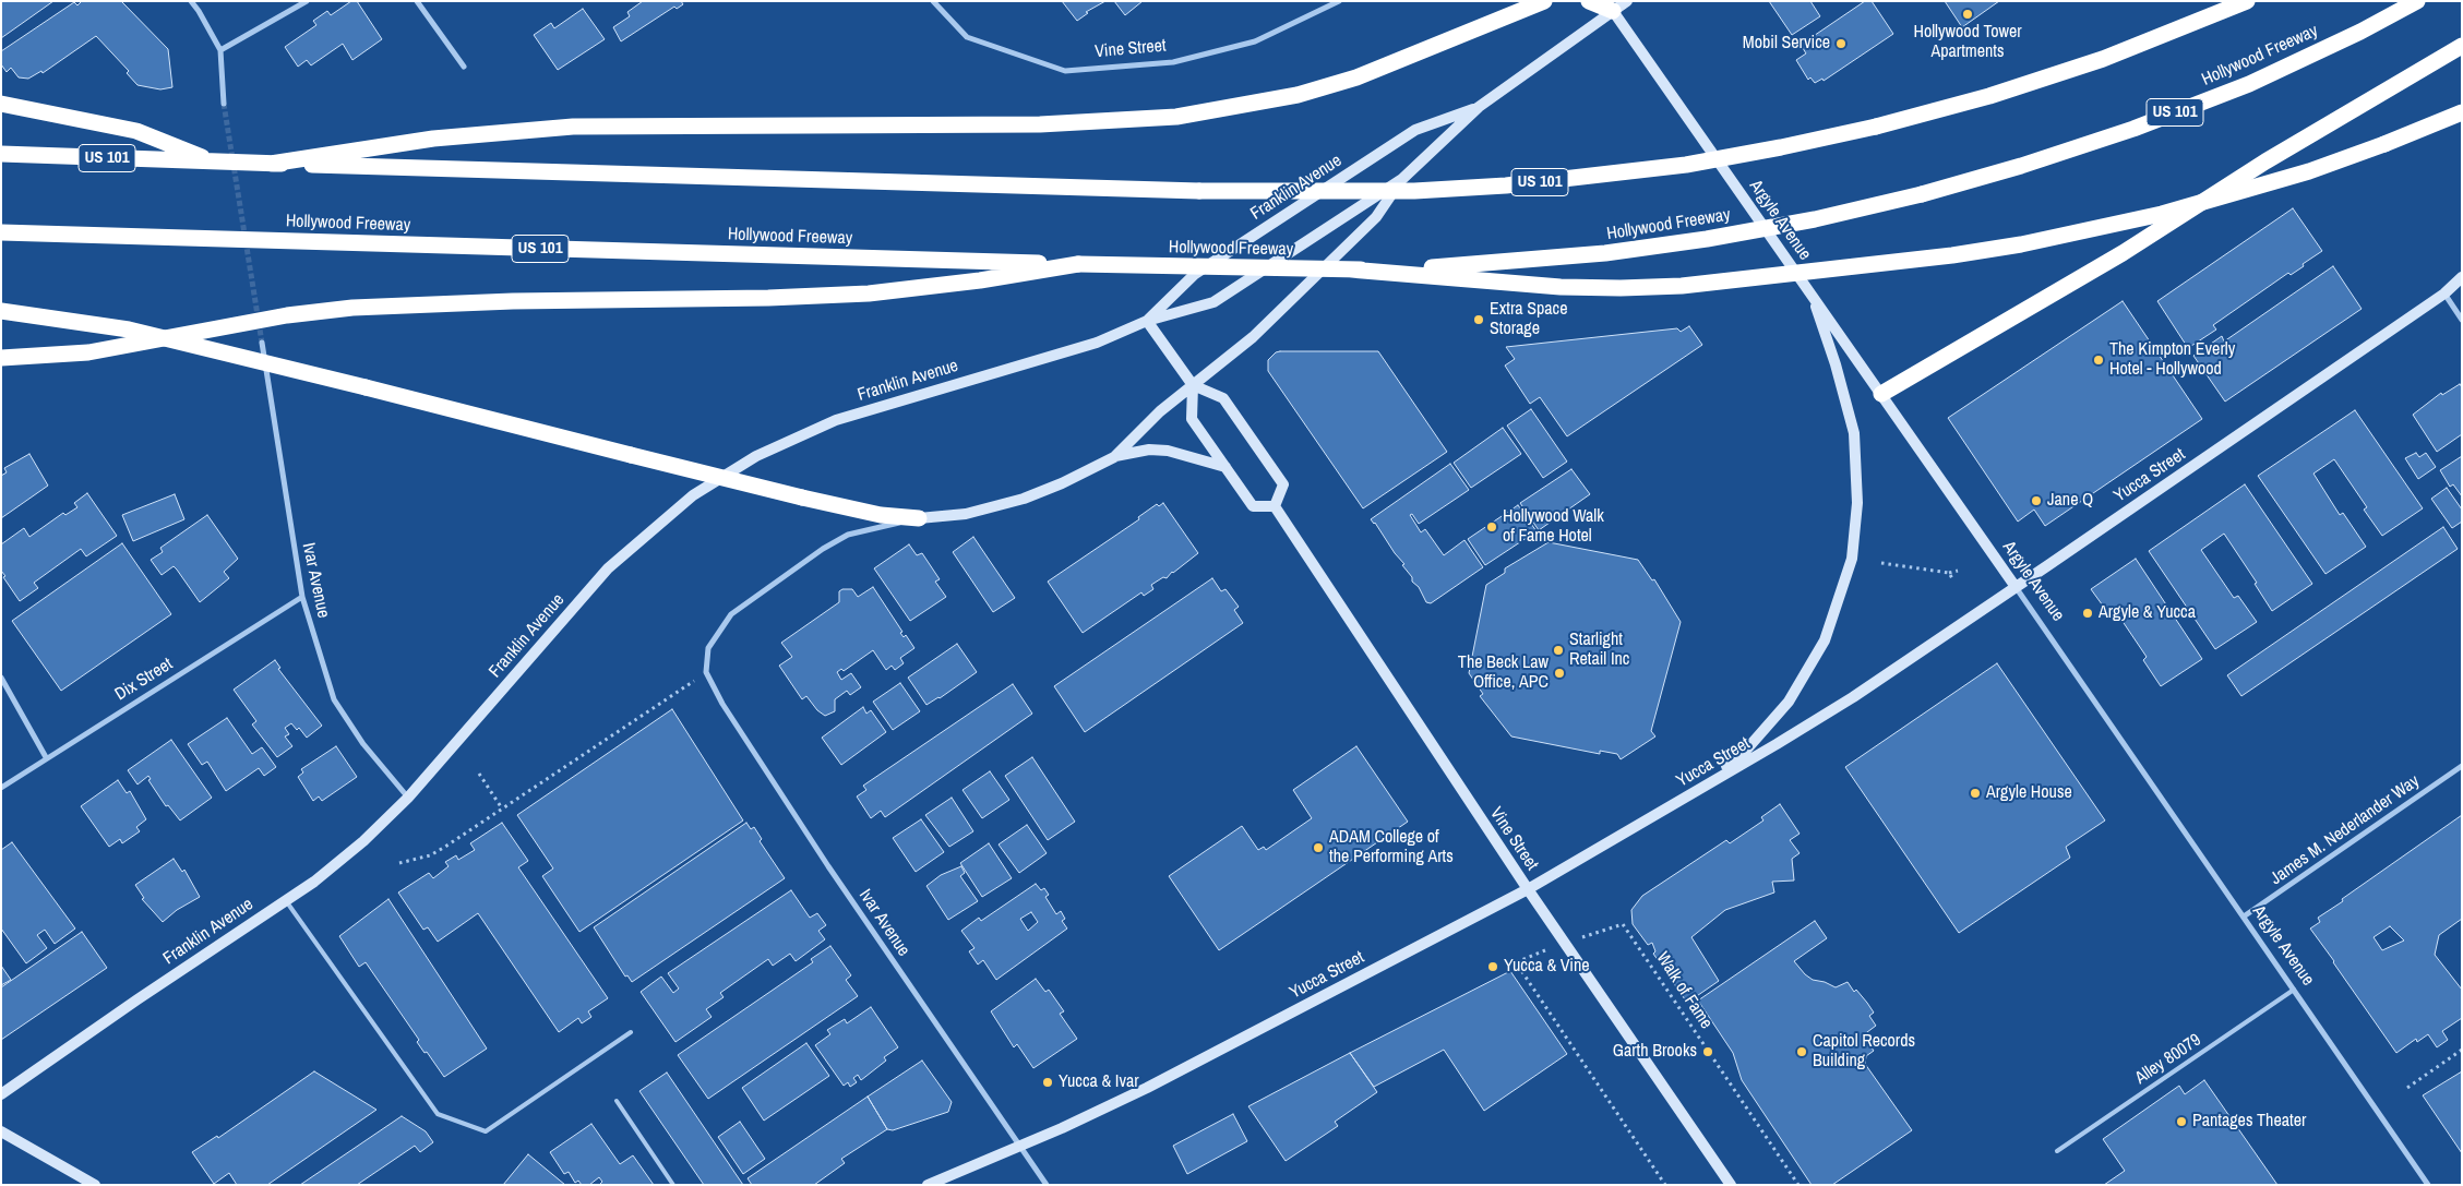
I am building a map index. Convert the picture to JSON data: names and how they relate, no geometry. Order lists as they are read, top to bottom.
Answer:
{
  "streets": {
    "highway": ["Hollywood Freeway", "US 101"],
    "main road": [
      "Vine Street",
      "Franklin Avenue",
      "Argyle Avenue",
      "Yucca Street"
    ],
    "street": ["Ivar Avenue", "Dix Street", "James M. Nederlander Way"],
    "lane": ["Alley 80079"],
    "path": ["Walk of Fame"]
  },
  "crossings": [
    ["Vine Street", "Yucca Street"],
    ["Franklin Avenue", "Argyle Avenue"],
    ["Franklin Avenue", "Ivar Avenue"],
    ["Argyle Avenue", "Yucca Street"],
    ["Argyle Avenue", "James M. Nederlander Way"],
    ["Argyle Avenue", "Alley 80079"],
    ["Yucca Street", "Ivar Avenue"],
    ["Ivar Avenue", "Dix Street"]
  ],
  "places": [
    "Hollywood Tower Apartments",
    "Mobil Service",
    "Extra Space Storage",
    "The Kimpton Everly Hotel - Hollywood",
    "Jane Q",
    "Hollywood Walk of Fame Hotel",
    "Argyle & Yucca",
    "Starlight Retail Inc",
    "The Beck Law Office, APC",
    "Argyle House",
    "ADAM College of the Performing Arts",
    "Yucca & Vine",
    "Garth Brooks",
    "Capitol Records Building",
    "Yucca & Ivar",
    "Pantages Theater"
  ]
}
